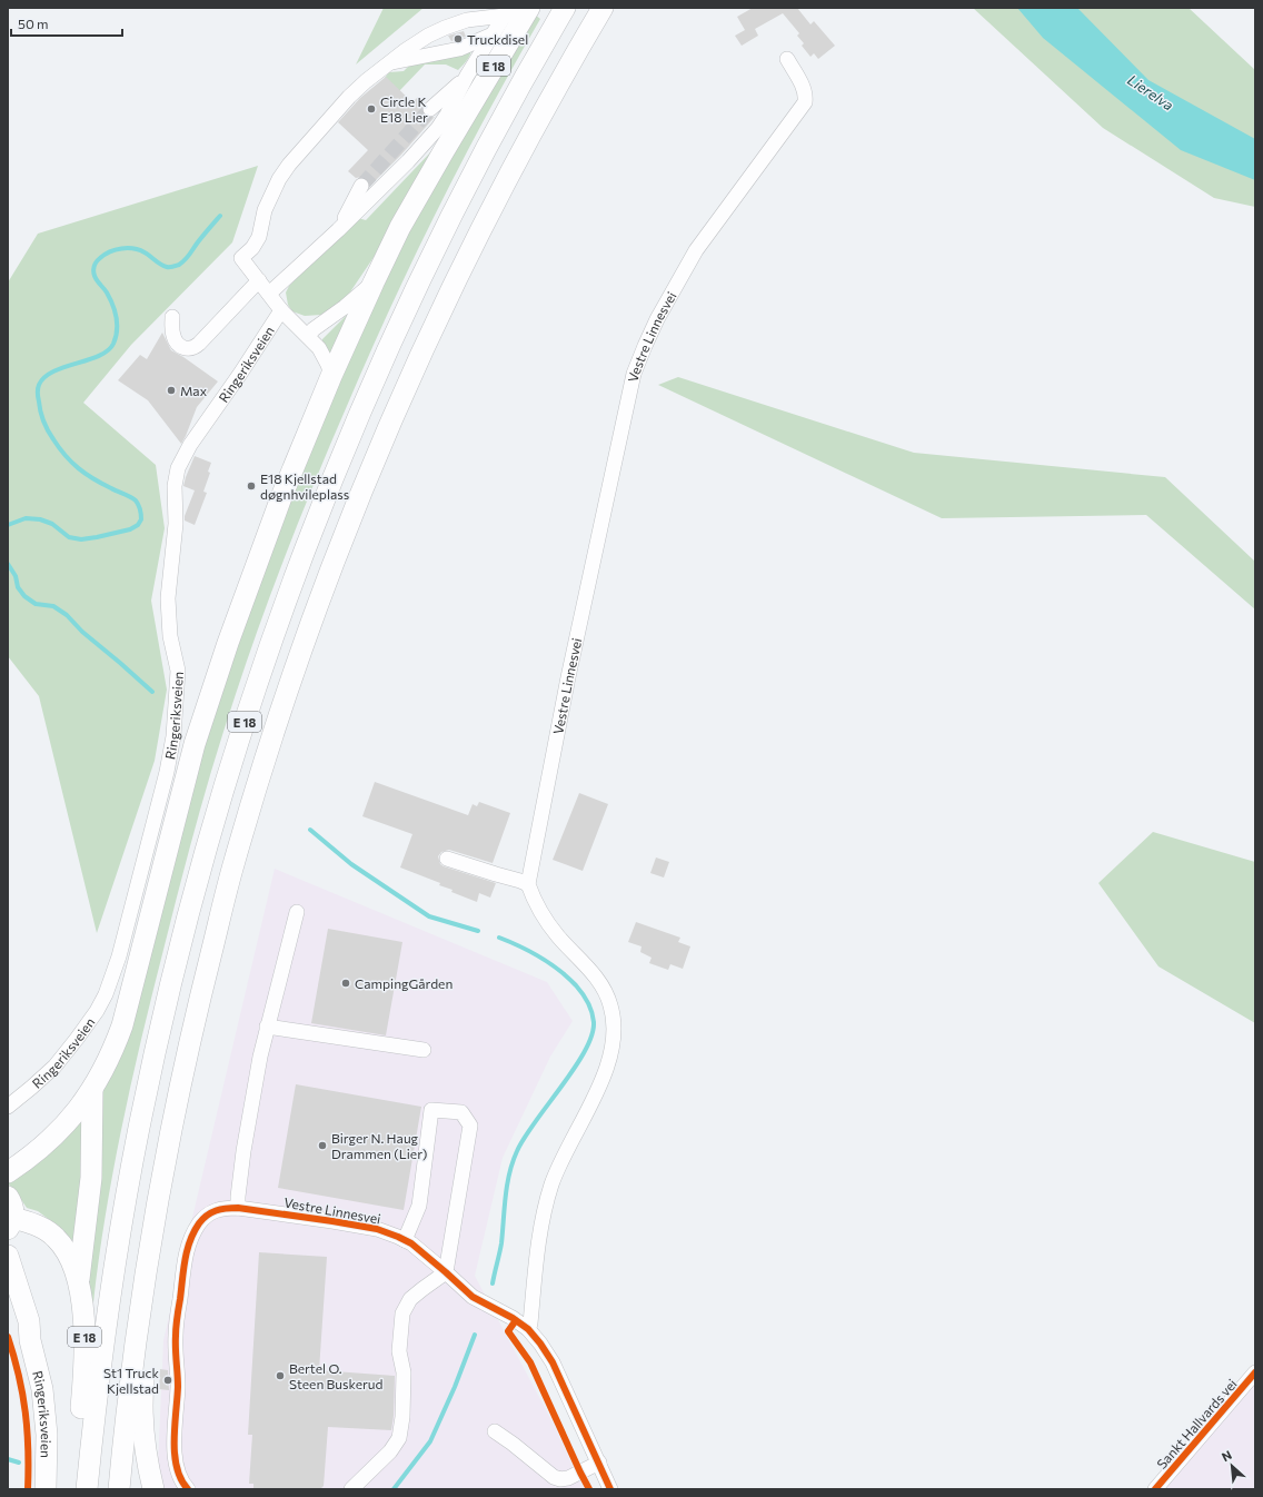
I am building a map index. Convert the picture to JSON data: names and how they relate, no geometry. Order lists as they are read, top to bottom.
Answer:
{
  "streets": {
    "highway": ["E 18", "Ringeriksveien"],
    "street": ["Vestre Linnesvei", "Sankt Hallvards vei"]
  },
  "water": ["Lierelva"],
  "places": [
    "Truckdisel",
    "Circle K E18 Lier",
    "Max",
    "E18 Kjellstad døgnhvileplass",
    "CampingGården",
    "Birger N. Haug Drammen (Lier)",
    "Bertel O. Steen Buskerud",
    "St1 Truck Kjellstad"
  ],
  "scale_bar": "50 m",
  "north": "top left"
}
